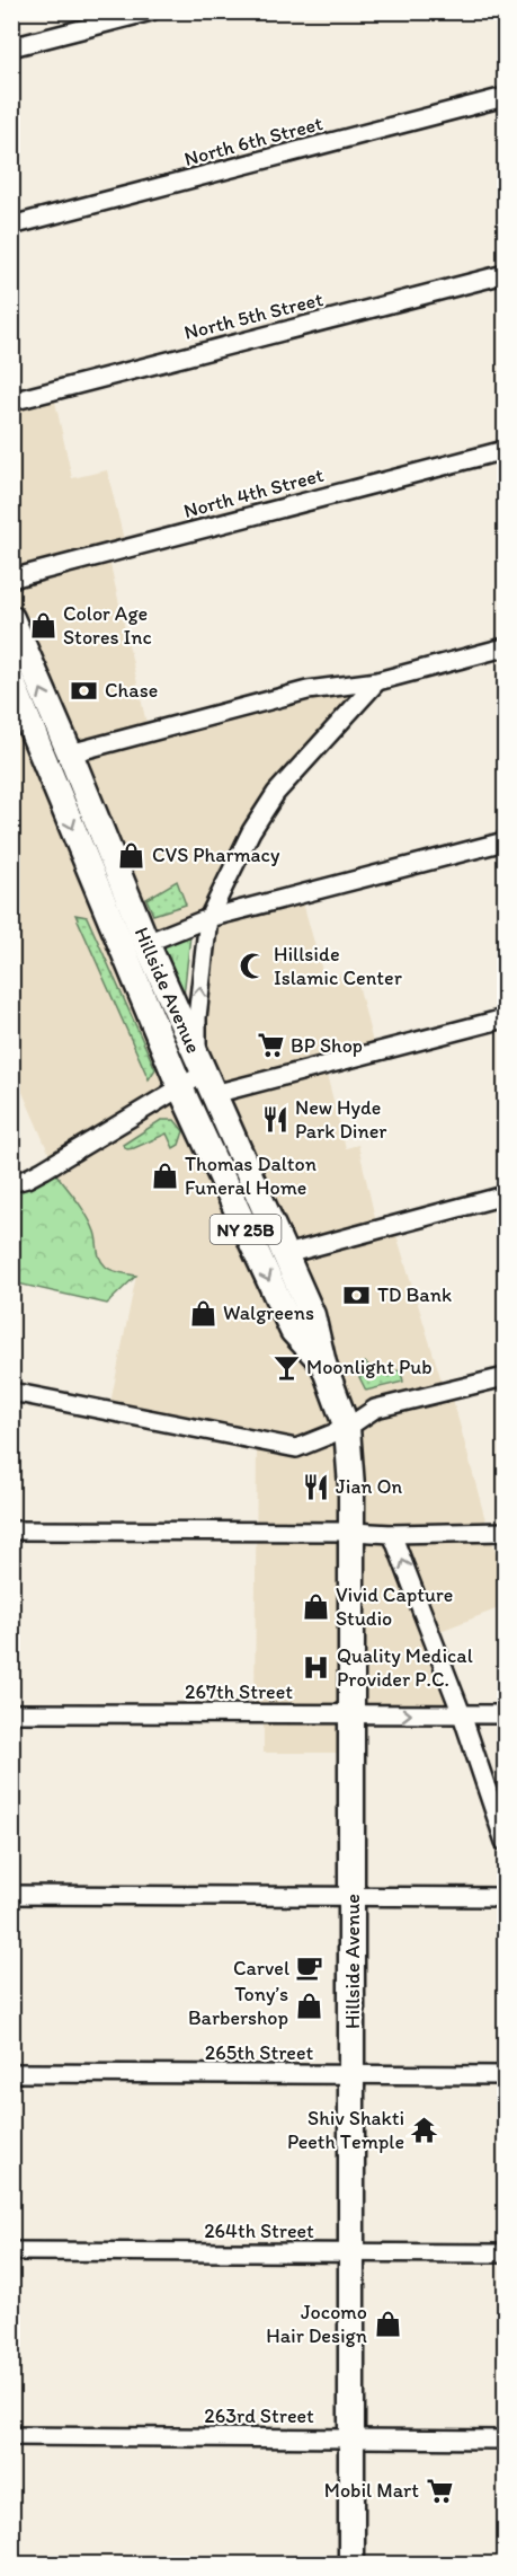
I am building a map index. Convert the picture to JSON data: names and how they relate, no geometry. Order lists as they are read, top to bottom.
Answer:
{
  "streets": {
    "main road": ["Hillside Avenue", "NY 25B"],
    "street": [
      "North 6th Street",
      "North 5th Street",
      "North 4th Street",
      "267th Street",
      "265th Street",
      "264th Street",
      "263rd Street"
    ]
  },
  "crossings": [
    ["Hillside Avenue", "267th Street"],
    ["Hillside Avenue", "265th Street"],
    ["Hillside Avenue", "264th Street"],
    ["Hillside Avenue", "263rd Street"]
  ],
  "places": {
    "shop": [
      "Color Age Stores Inc",
      "CVS Pharmacy",
      "Thomas Dalton Funeral Home",
      "Walgreens",
      "Vivid Capture Studio",
      "Tony’s Barbershop",
      "Jocomo Hair Design"
    ],
    "bank": ["Chase", "TD Bank"],
    "mosque": ["Hillside Islamic Center"],
    "supermarket": ["BP Shop", "Mobil Mart"],
    "restaurant": ["New Hyde Park Diner", "Jian On"],
    "bar": ["Moonlight Pub"],
    "hospital": ["Quality Medical Provider P.C."],
    "cafe": ["Carvel"],
    "temple": ["Shiv Shakti Peeth Temple"]
  }
}
